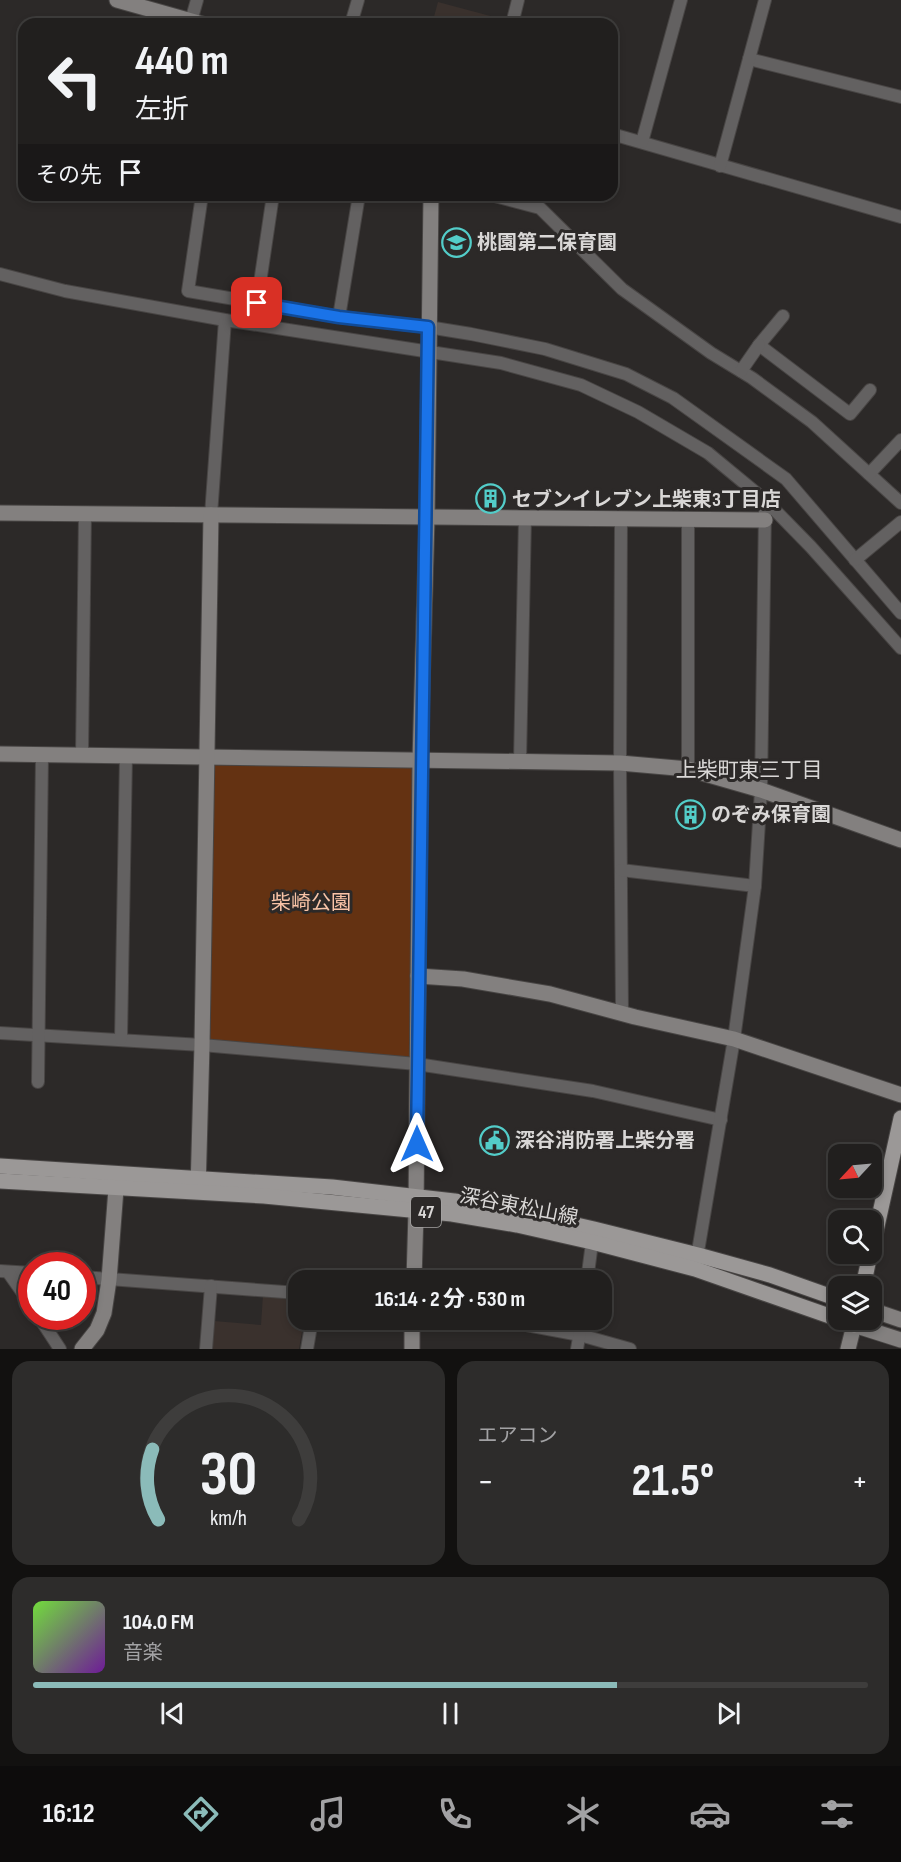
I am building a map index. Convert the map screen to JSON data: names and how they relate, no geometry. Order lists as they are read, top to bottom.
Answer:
{
  "streets": {
    "main road": ["深谷東松山線", "47"]
  },
  "districts": ["上柴町東三丁目"],
  "parks": ["柴崎公園"],
  "places": {
    "school or university": ["桃園第二保育園"],
    "building": ["セブンイレブン上柴東3丁目店", "のぞみ保育園"],
    "public building": ["深谷消防署上柴分署"]
  },
  "north": "bottom left",
  "page": {
    "turn": ["440 m", "左折"],
    "then": "その先",
    "limit": "40",
    "trip": "16:14 · 2 分 · 530 m",
    "tile": "エアコン",
    "heat": ["−", "21.5°", "+"],
    "song": ["104.0 FM", "音楽"],
    "tabs": "16:12",
    "gauge": ["30", "km/h"]
  }
}
